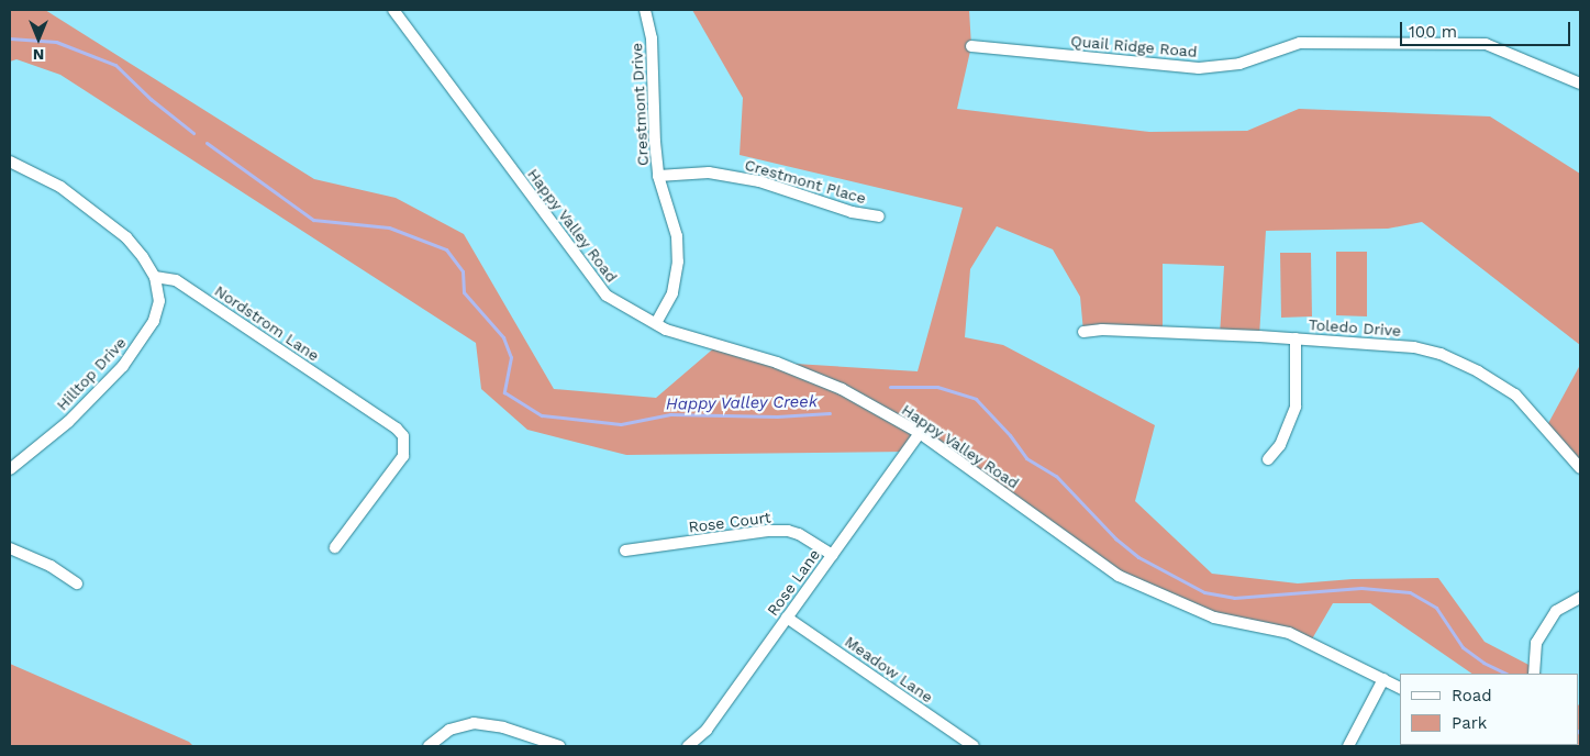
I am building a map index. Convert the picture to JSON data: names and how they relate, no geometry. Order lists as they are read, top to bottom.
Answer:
{
  "streets": {
    "street": [
      "Quail Ridge Road",
      "Crestmont Drive",
      "Crestmont Place",
      "Happy Valley Road",
      "Nordstrom Lane",
      "Toledo Drive",
      "Hilltop Drive",
      "Rose Court",
      "Rose Lane",
      "Meadow Lane"
    ]
  },
  "crossings": [
    ["Crestmont Drive", "Crestmont Place"],
    ["Crestmont Drive", "Happy Valley Road"],
    ["Happy Valley Road", "Rose Lane"],
    ["Nordstrom Lane", "Hilltop Drive"],
    ["Rose Court", "Rose Lane"],
    ["Rose Lane", "Meadow Lane"]
  ],
  "water": ["Happy Valley Creek"],
  "legend": ["Road", "Park"],
  "scale_bar": "100 m",
  "north": "bottom"
}
